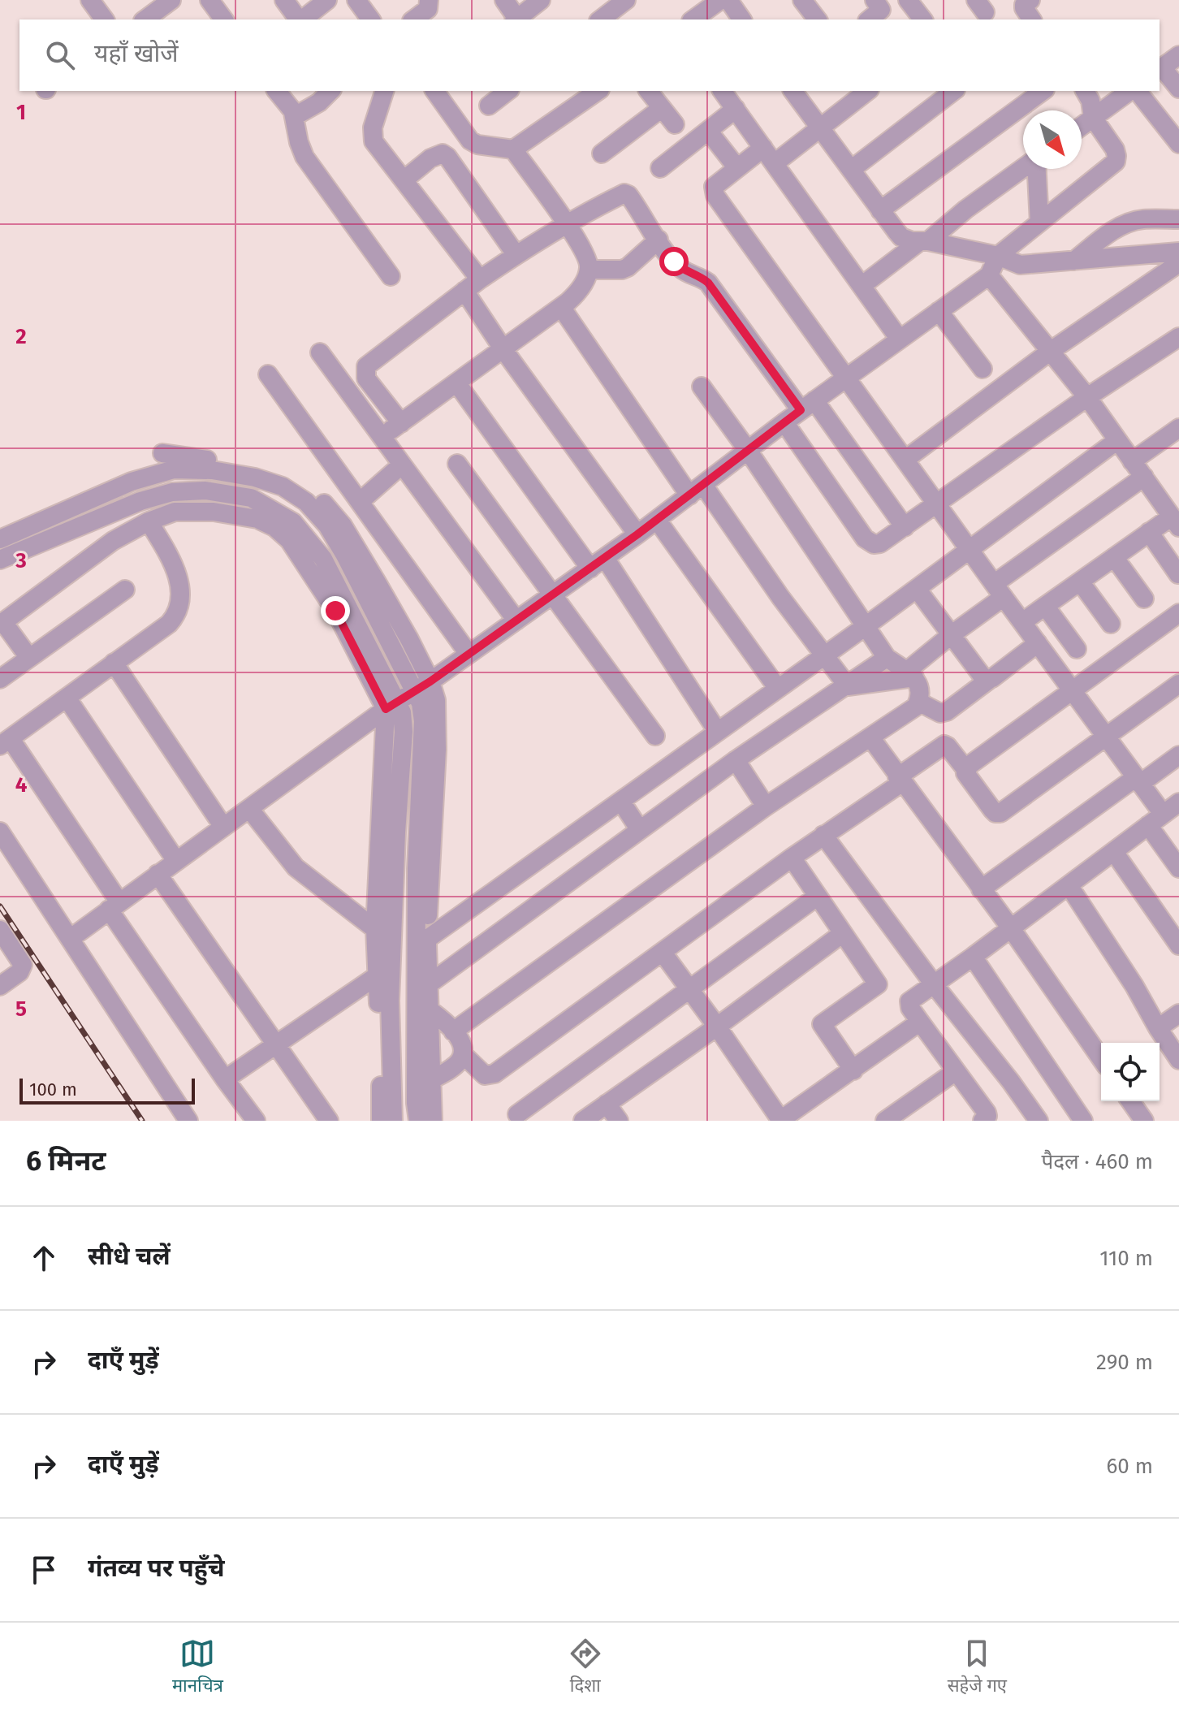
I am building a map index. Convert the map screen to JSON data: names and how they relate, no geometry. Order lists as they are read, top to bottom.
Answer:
{
  "scale_bar": "100 m",
  "north": "bottom right",
  "page": {
    "search": "यहाँ खोजें",
    "scale": "100 m",
    "heading": ["6 मिनट", "पैदल · 460 m"],
    "list": [
      ["सीधे चलें", "110 m"],
      ["दाएँ मुड़ें", "290 m"],
      ["दाएँ मुड़ें", "60 m"],
      "गंतव्य पर पहुँचे"
    ],
    "nav": ["मानचित्र", "दिशा", "सहेजे गए"]
  },
  "grid": {
    "rows": [
      "1",
      "2",
      "3",
      "4",
      "5"
    ]
  }
}
